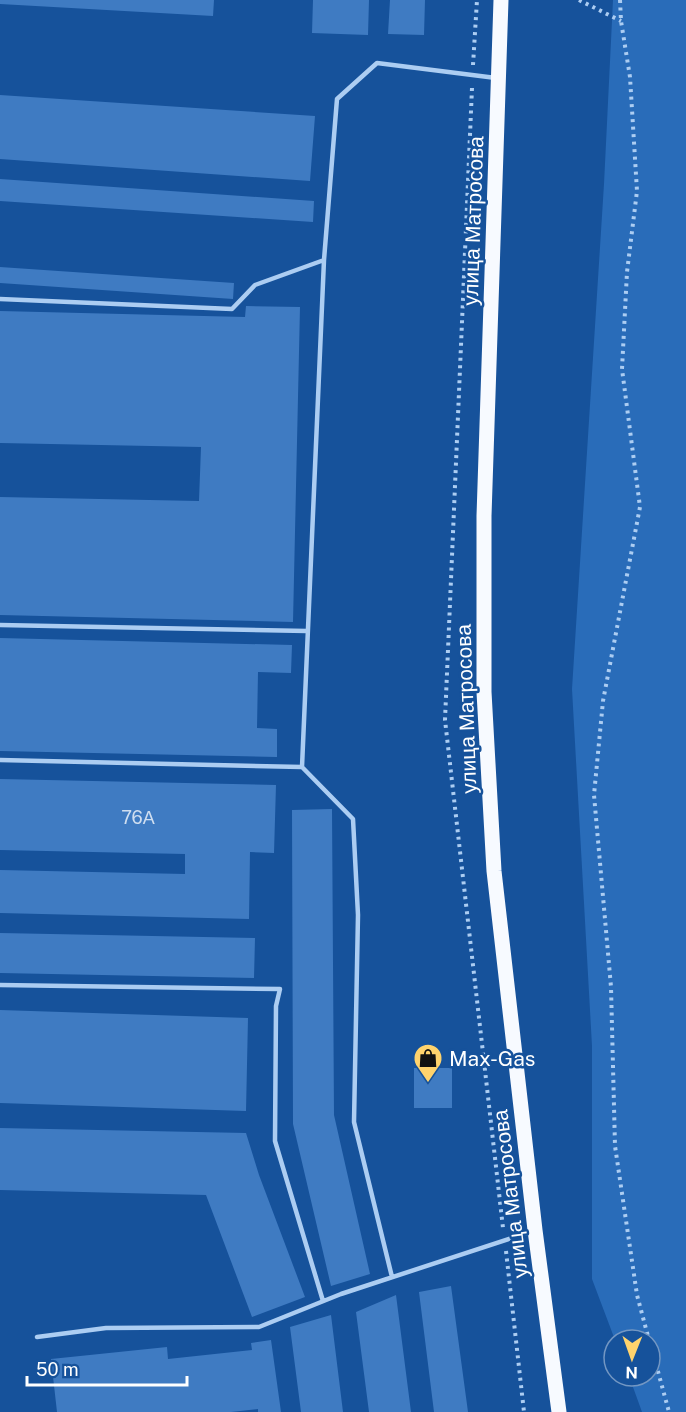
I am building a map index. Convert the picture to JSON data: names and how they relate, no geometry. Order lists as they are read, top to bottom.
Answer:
{
  "streets": {
    "main road": ["улица Матросова"]
  },
  "places": {
    "shop": ["Max-Gas"]
  },
  "house_numbers": ["76А"],
  "scale_bar": "50 m",
  "north": "bottom"
}
